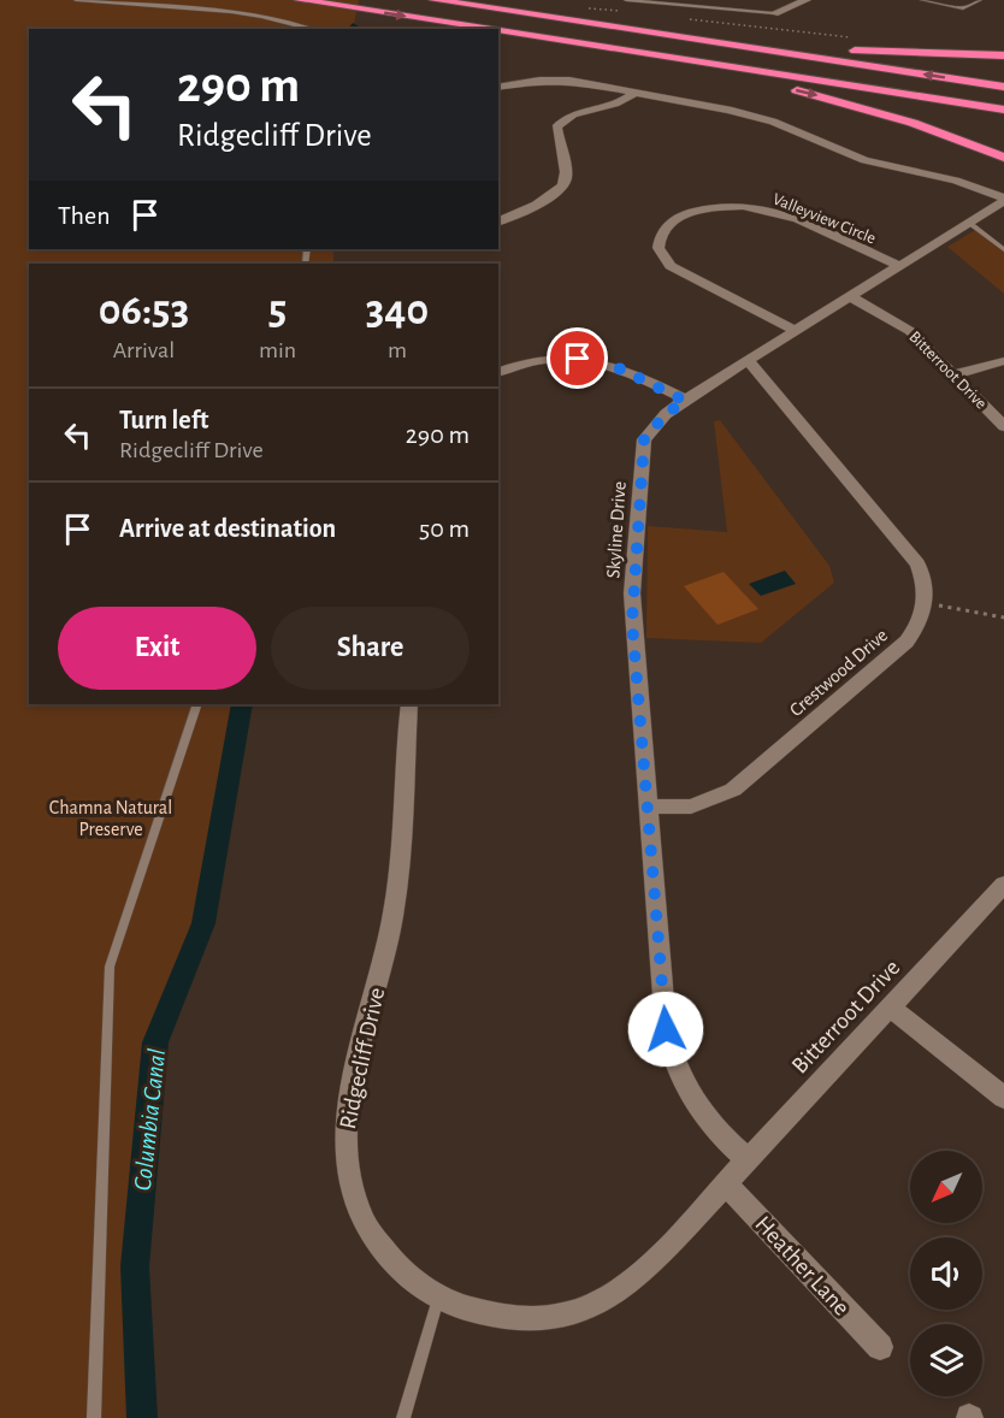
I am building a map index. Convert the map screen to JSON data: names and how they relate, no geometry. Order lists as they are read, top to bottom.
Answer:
{
  "streets": {
    "street": [
      "Valleyview Circle",
      "Bitterroot Drive",
      "Skyline Drive",
      "Crestwood Drive",
      "Ridgecliff Drive",
      "Heather Lane"
    ]
  },
  "crossings": [
    ["Valleyview Circle", "Skyline Drive"],
    ["Bitterroot Drive", "Skyline Drive"],
    ["Bitterroot Drive", "Ridgecliff Drive"],
    ["Bitterroot Drive", "Heather Lane"],
    ["Skyline Drive", "Crestwood Drive"],
    ["Ridgecliff Drive", "Heather Lane"]
  ],
  "water": ["Columbia Canal"],
  "parks": ["Chamna Natural Preserve"],
  "north": "bottom left",
  "page": {
    "turn": ["290 m", "Ridgecliff Drive"],
    "then": "Then",
    "eta": [
      "06:53",
      "Arrival",
      "5",
      "min",
      "340",
      "m"
    ],
    "list": [
      {
        "name": "Turn left",
        "note": "Ridgecliff Drive",
        "value": "290 m"
      },
      {
        "name": "Arrive at destination",
        "value": "50 m"
      }
    ],
    "buttons": ["Exit", "Share"]
  }
}
